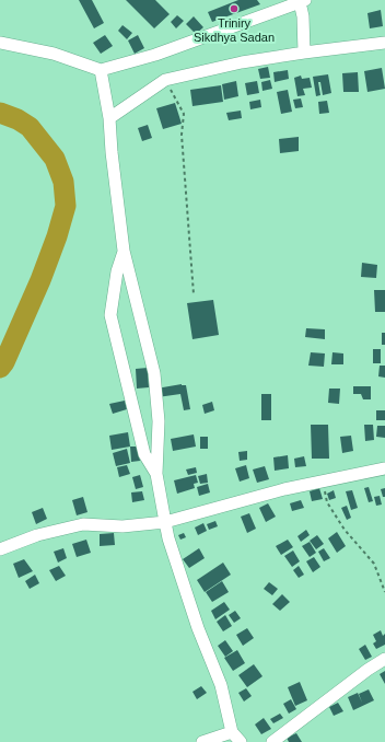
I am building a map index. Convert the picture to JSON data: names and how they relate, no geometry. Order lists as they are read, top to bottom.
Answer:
{
  "places": ["Triniry Sikdhya Sadan"]
}
